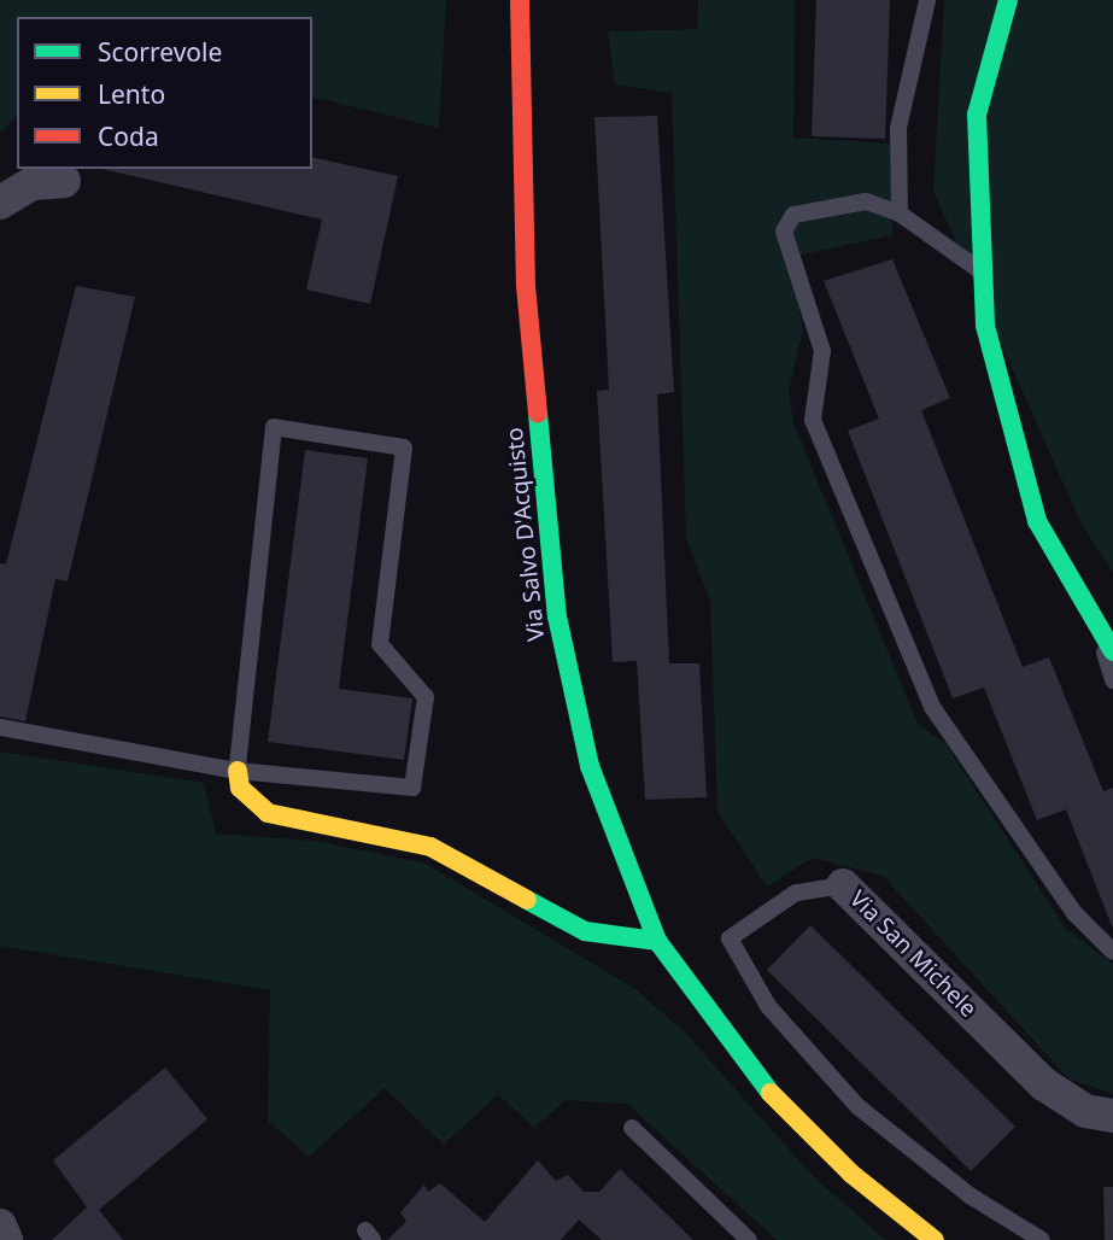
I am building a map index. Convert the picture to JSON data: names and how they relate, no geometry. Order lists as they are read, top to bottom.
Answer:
{
  "streets": {
    "street": ["Via Salvo D'Acquisto", "Via San Michele"]
  },
  "legend": ["Scorrevole", "Lento", "Coda"]
}
